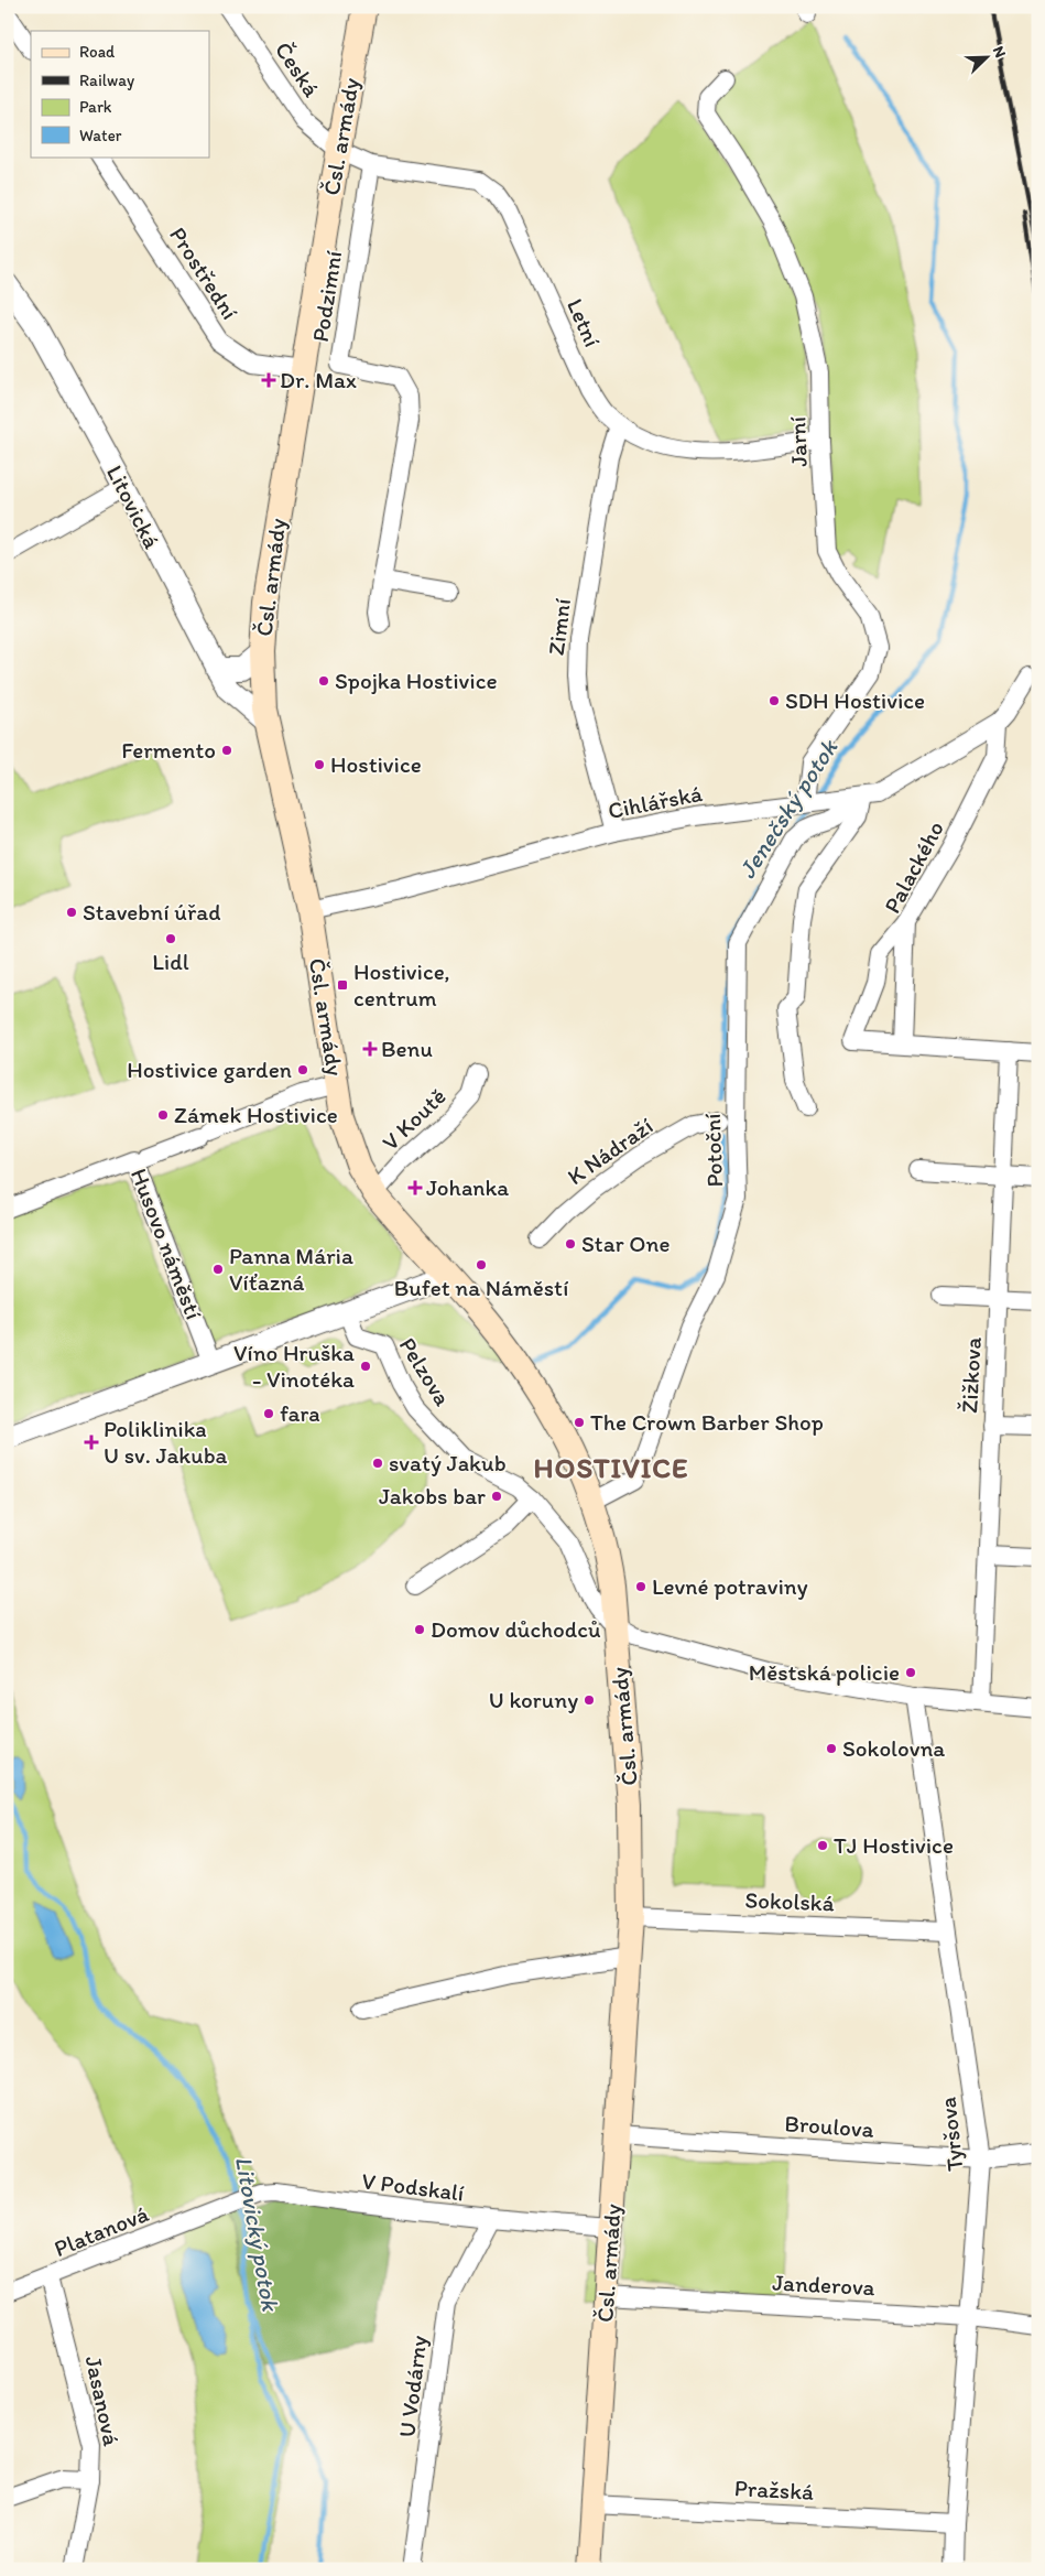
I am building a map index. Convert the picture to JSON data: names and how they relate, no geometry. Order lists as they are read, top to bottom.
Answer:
{
  "streets": {
    "main road": ["Čsl. armády"],
    "street": [
      "Česká",
      "Prostřední",
      "Podzimní",
      "Letní",
      "Jarní",
      "Litovická",
      "Zimní",
      "Cihlářská",
      "Palackého",
      "V Koutě",
      "Potoční",
      "K Nádraží",
      "Husovo náměstí",
      "Pelzova",
      "Žižkova",
      "Sokolská",
      "Broulova",
      "Tyršova",
      "V Podskalí",
      "Platanová",
      "Janderova",
      "U Vodárny",
      "Jasanová",
      "Pražská"
    ]
  },
  "crossings": [
    ["Česká", "Čsl. armády"],
    ["Česká", "Letní"],
    ["Čsl. armády", "Prostřední"],
    ["Čsl. armády", "Letní"],
    ["Čsl. armády", "Litovická"],
    ["Čsl. armády", "Cihlářská"],
    ["Čsl. armády", "V Koutě"],
    ["Čsl. armády", "Potoční"],
    ["Čsl. armády", "Husovo náměstí"],
    ["Čsl. armády", "Pelzova"],
    ["Čsl. armády", "Sokolská"],
    ["Čsl. armády", "Broulova"],
    ["Čsl. armády", "V Podskalí"],
    ["Čsl. armády", "Janderova"],
    ["Čsl. armády", "Pražská"],
    ["Podzimní", "Letní"],
    ["Letní", "Jarní"],
    ["Letní", "Zimní"],
    ["Jarní", "Cihlářská"],
    ["Zimní", "Cihlářská"],
    ["Cihlářská", "Palackého"],
    ["Cihlářská", "Potoční"],
    ["Sokolská", "Tyršova"],
    ["Broulova", "Tyršova"],
    ["Tyršova", "Janderova"],
    ["Tyršova", "Pražská"],
    ["V Podskalí", "Platanová"],
    ["V Podskalí", "U Vodárny"],
    ["Platanová", "Jasanová"]
  ],
  "districts": ["HOSTIVICE"],
  "water": ["Jenečský potok", "Litovický potok"],
  "places": {
    "health": [
      "Dr. Max",
      "Benu",
      "Johanka",
      "Poliklinika U sv. Jakuba"
    ],
    "other": [
      "Spojka Hostivice",
      "SDH Hostivice",
      "Fermento",
      "Hostivice",
      "Stavební úřad",
      "Lidl",
      "Hostivice garden",
      "Zámek Hostivice",
      "Star One",
      "Bufet na Náměstí",
      "Panna Mária Víťazná",
      "Víno Hruška - Vinotéka",
      "fara",
      "The Crown Barber Shop",
      "svatý Jakub",
      "Jakobs bar",
      "Levné potraviny",
      "Domov důchodců",
      "Městská policie",
      "U koruny",
      "Sokolovna",
      "TJ Hostivice"
    ],
    "transit": ["Hostivice, centrum"]
  },
  "legend": [
    "Road",
    "Railway",
    "Park",
    "Water"
  ],
  "north": "top right"
}
